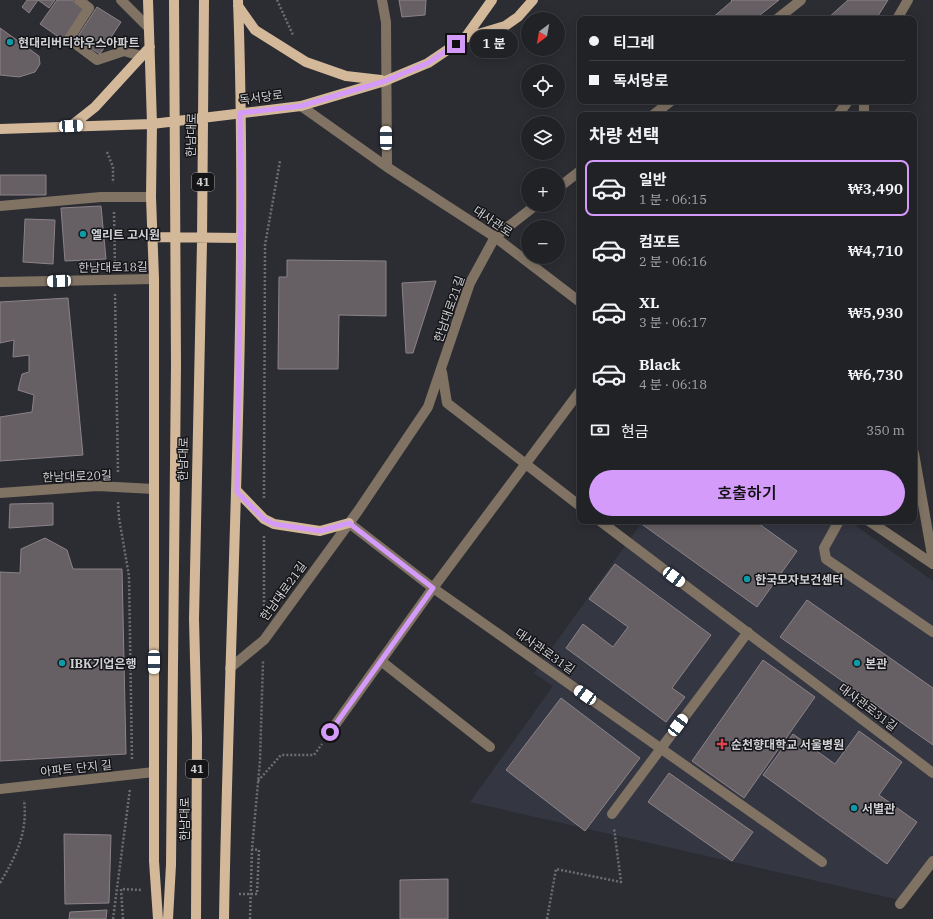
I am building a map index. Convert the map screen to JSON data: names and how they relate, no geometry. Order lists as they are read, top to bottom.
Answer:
{
  "streets": {
    "main road": ["독서당로", "한남대로", "41"],
    "street": [
      "대사관로",
      "한남대로18길",
      "한남대로21길",
      "한남대로20길",
      "대사관로31길",
      "아파트 단지 길"
    ]
  },
  "crossings": [
    ["독서당로", "대사관로"],
    ["대사관로", "한남대로21길"]
  ],
  "places": {
    "other": [
      "현대리버티하우스아파트",
      "엘리트 고시원",
      "한국모자보건센터",
      "IBK기업은행",
      "본관",
      "서별관"
    ],
    "health": ["순천향대학교 서울병원"]
  },
  "north": "bottom left",
  "page": {
    "map_buttons": ["+", "−"],
    "banner": ["티그레", "독서당로"],
    "bubble": "1 분",
    "heading": "차량 선택",
    "list": [
      {
        "name": "일반",
        "note": "1 분 · 06:15",
        "value": "₩3,490"
      },
      {
        "name": "컴포트",
        "note": "2 분 · 06:16",
        "value": "₩4,710"
      },
      {
        "name": "XL",
        "note": "3 분 · 06:17",
        "value": "₩5,930"
      },
      {
        "name": "Black",
        "note": "4 분 · 06:18",
        "value": "₩6,730"
      }
    ],
    "pay": ["현금", "350 m"],
    "buttons": "호출하기"
  }
}
